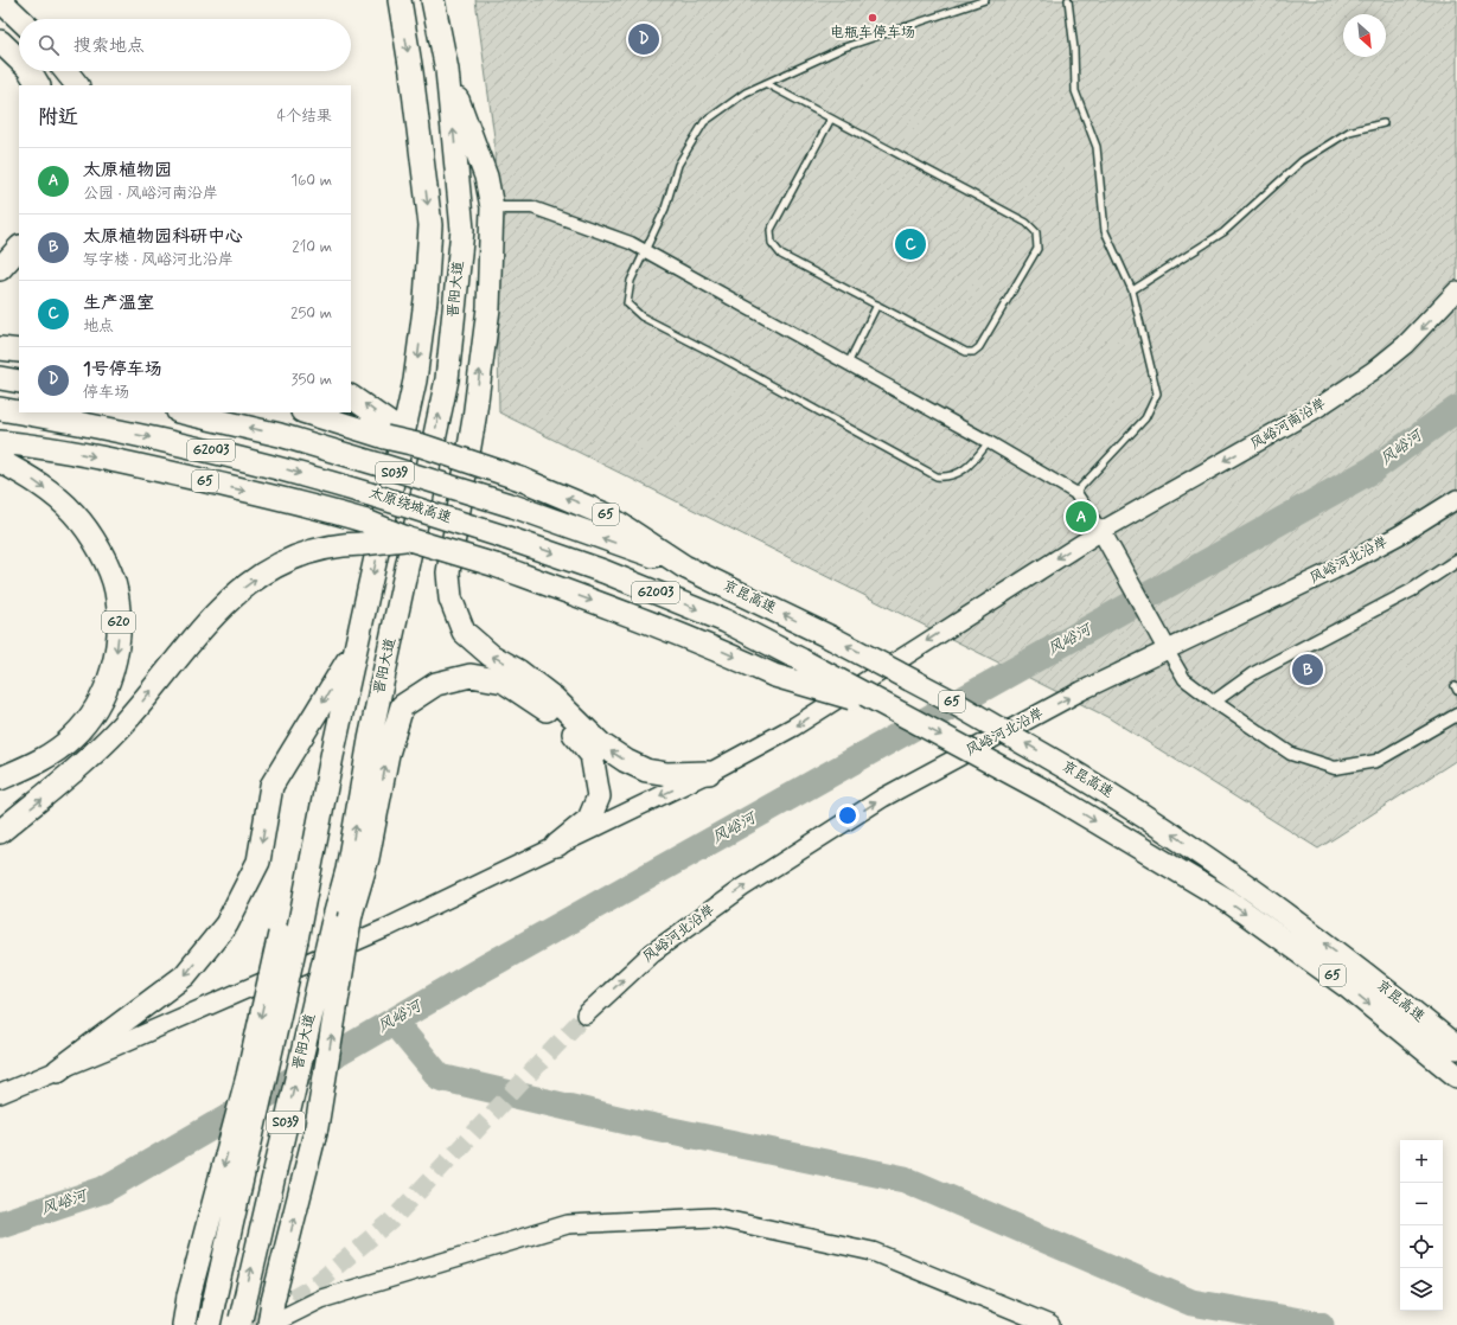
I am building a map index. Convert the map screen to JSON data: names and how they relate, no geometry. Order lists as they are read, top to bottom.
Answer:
{
  "streets": {
    "highway": [
      "晋阳大道",
      "G2003",
      "S039",
      "G5",
      "太原绕城高速",
      "京昆高速",
      "G20"
    ],
    "street": ["风峪河南沿岸", "风峪河北沿岸"]
  },
  "crossings": [
    ["晋阳大道", "S039"],
    ["G2003", "G5"],
    ["G2003", "京昆高速"],
    ["G5", "太原绕城高速"],
    ["G5", "京昆高速"],
    ["太原绕城高速", "京昆高速"]
  ],
  "one_way": ["风峪河南沿岸", "风峪河北沿岸"],
  "water": ["风峪河"],
  "places": ["电瓶车停车场"],
  "north": "bottom right",
  "page": {
    "search": "搜索地点",
    "pins": [
      "D",
      "C",
      "A",
      "B"
    ],
    "heading": ["附近", "4个结果"],
    "list": [
      {
        "mark": "A",
        "name": "太原植物园",
        "note": "公园 · 风峪河南沿岸",
        "value": "160 m"
      },
      {
        "mark": "B",
        "name": "太原植物园科研中心",
        "note": "写字楼 · 风峪河北沿岸",
        "value": "210 m"
      },
      {
        "mark": "C",
        "name": "生产温室",
        "note": "地点",
        "value": "250 m"
      },
      {
        "mark": "D",
        "name": "1号停车场",
        "note": "停车场",
        "value": "350 m"
      }
    ],
    "map_buttons": ["+", "−"]
  }
}
